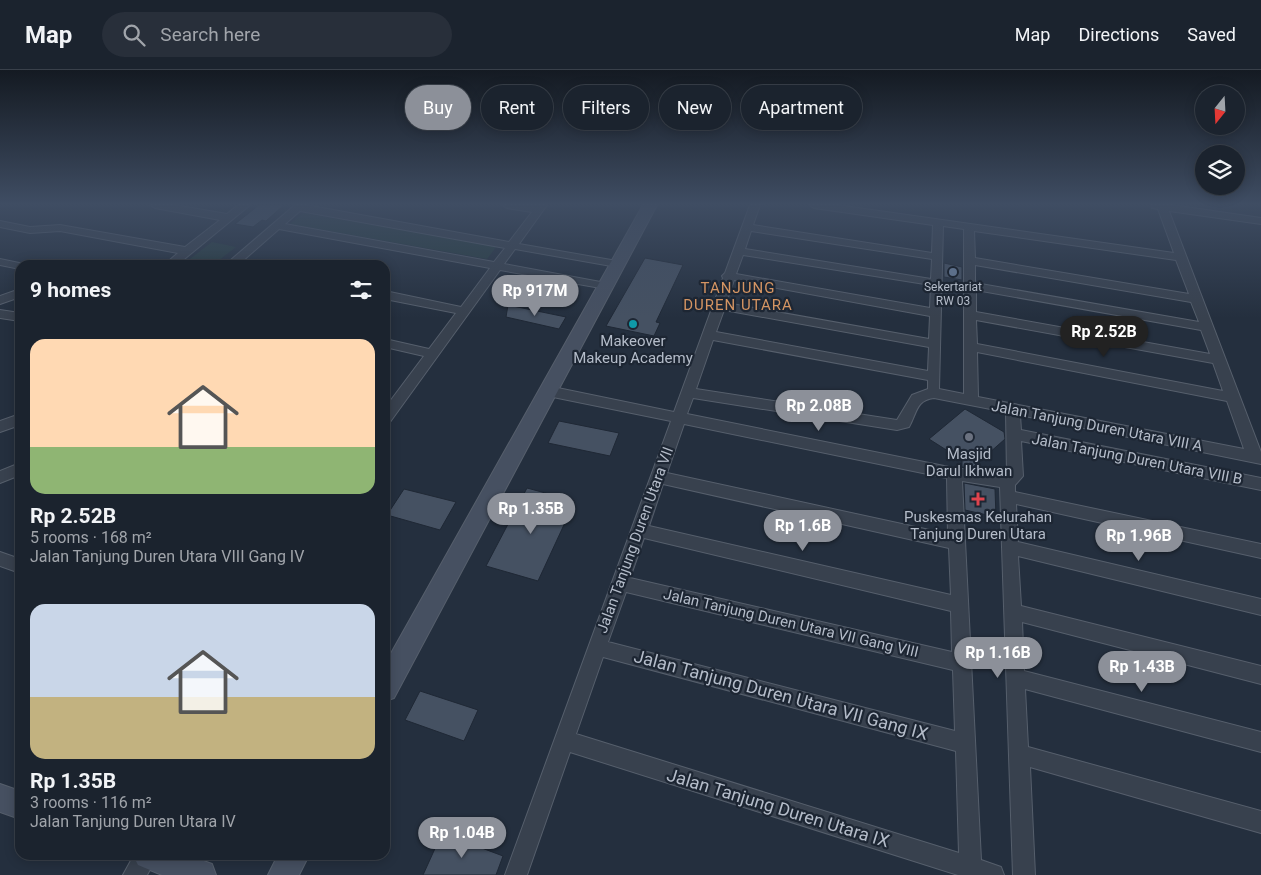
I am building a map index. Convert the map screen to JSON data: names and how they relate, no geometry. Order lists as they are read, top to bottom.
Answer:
{
  "streets": {
    "street": [
      "Jalan Tanjung Duren Utara VIII A",
      "Jalan Tanjung Duren Utara VIII B",
      "Jalan Tanjung Duren Utara VII",
      "Jalan Tanjung Duren Utara VII Gang VIII",
      "Jalan Tanjung Duren Utara VII Gang IX",
      "Jalan Tanjung Duren Utara IX"
    ]
  },
  "crossings": [
    ["Jalan Tanjung Duren Utara VII", "Jalan Tanjung Duren Utara VII Gang VIII"],
    ["Jalan Tanjung Duren Utara VII", "Jalan Tanjung Duren Utara VII Gang IX"],
    ["Jalan Tanjung Duren Utara VII", "Jalan Tanjung Duren Utara IX"]
  ],
  "districts": ["TANJUNG DUREN UTARA"],
  "places": {
    "other": ["Sekertariat RW 03", "Makeover Makeup Academy", "Masjid Darul Ikhwan"],
    "health": ["Puskesmas Kelurahan Tanjung Duren Utara"]
  },
  "north": "bottom",
  "page": {
    "header": "Map",
    "search": "Search here",
    "nav": ["Map", "Directions", "Saved"],
    "chip": [
      "Buy",
      "Rent",
      "Filters",
      "New",
      "Apartment"
    ],
    "heading": "9 homes",
    "price": [
      "Rp 917M",
      "Rp 2.52B",
      "Rp 2.08B",
      "Rp 1.35B",
      "Rp 1.6B",
      "Rp 1.96B",
      "Rp 1.16B",
      "Rp 1.43B",
      "Rp 1.04B"
    ],
    "list": [
      {
        "name": "Rp 2.52B",
        "note": "5 rooms · 168 m² · Jalan Tanjung Duren Utara VIII Gang IV"
      },
      {
        "name": "Rp 1.35B",
        "note": "3 rooms · 116 m² · Jalan Tanjung Duren Utara IV"
      }
    ]
  }
}
